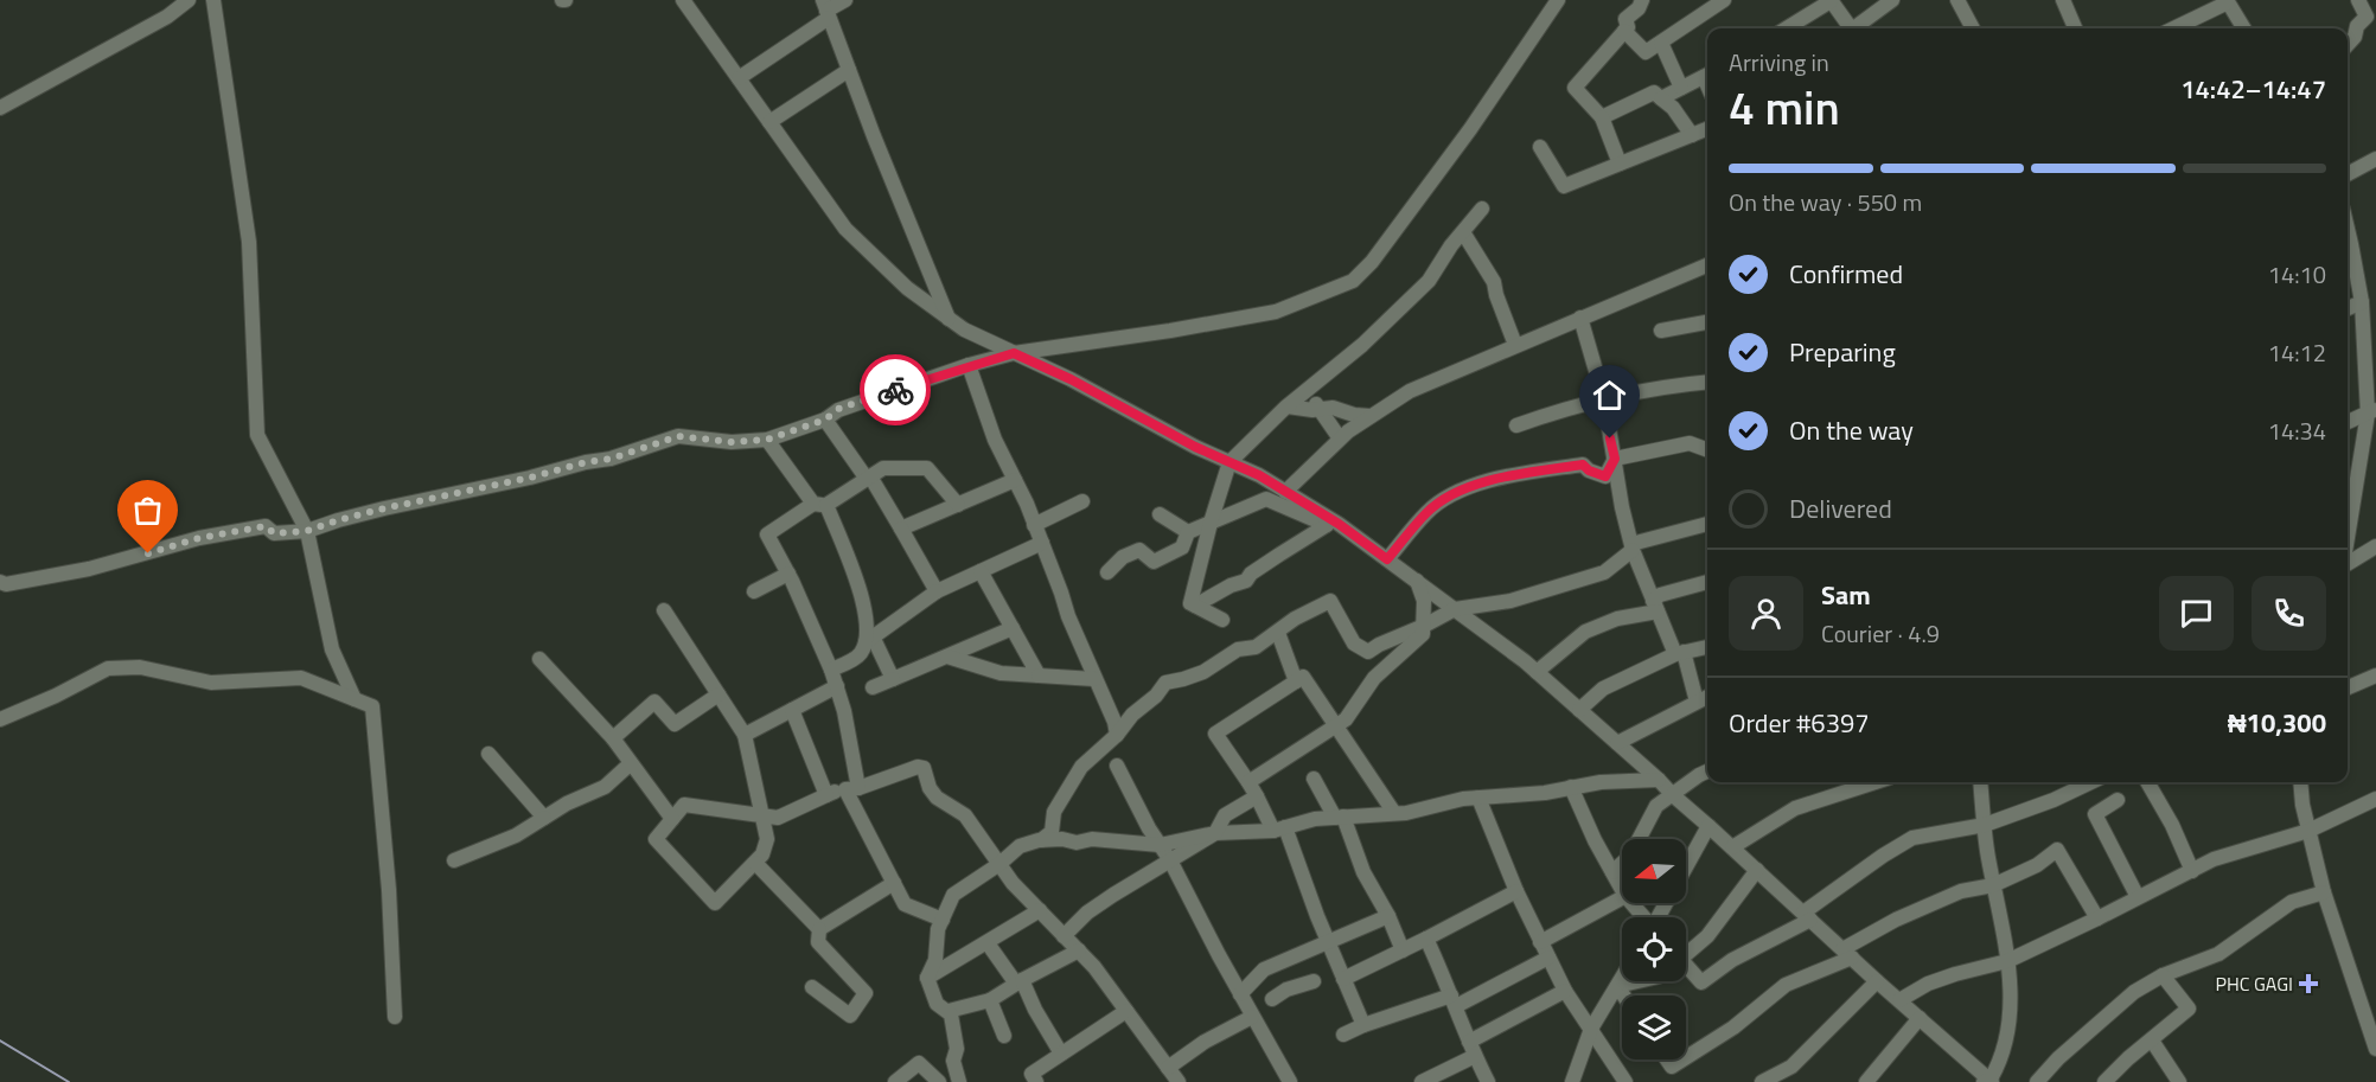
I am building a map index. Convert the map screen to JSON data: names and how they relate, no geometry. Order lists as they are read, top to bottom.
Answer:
{
  "places": {
    "health": ["PHC GAGI"]
  },
  "north": "left",
  "page": {
    "heading": ["4 min", "Arriving in", "14:42–14:47"],
    "panel": [
      "Sam",
      "Courier · 4.9",
      "Order #6397",
      "₦10,300"
    ],
    "bar": "On the way · 550 m",
    "list": [
      ["Confirmed", "14:10"],
      ["Preparing", "14:12"],
      ["On the way", "14:34"],
      "Delivered"
    ]
  }
}
